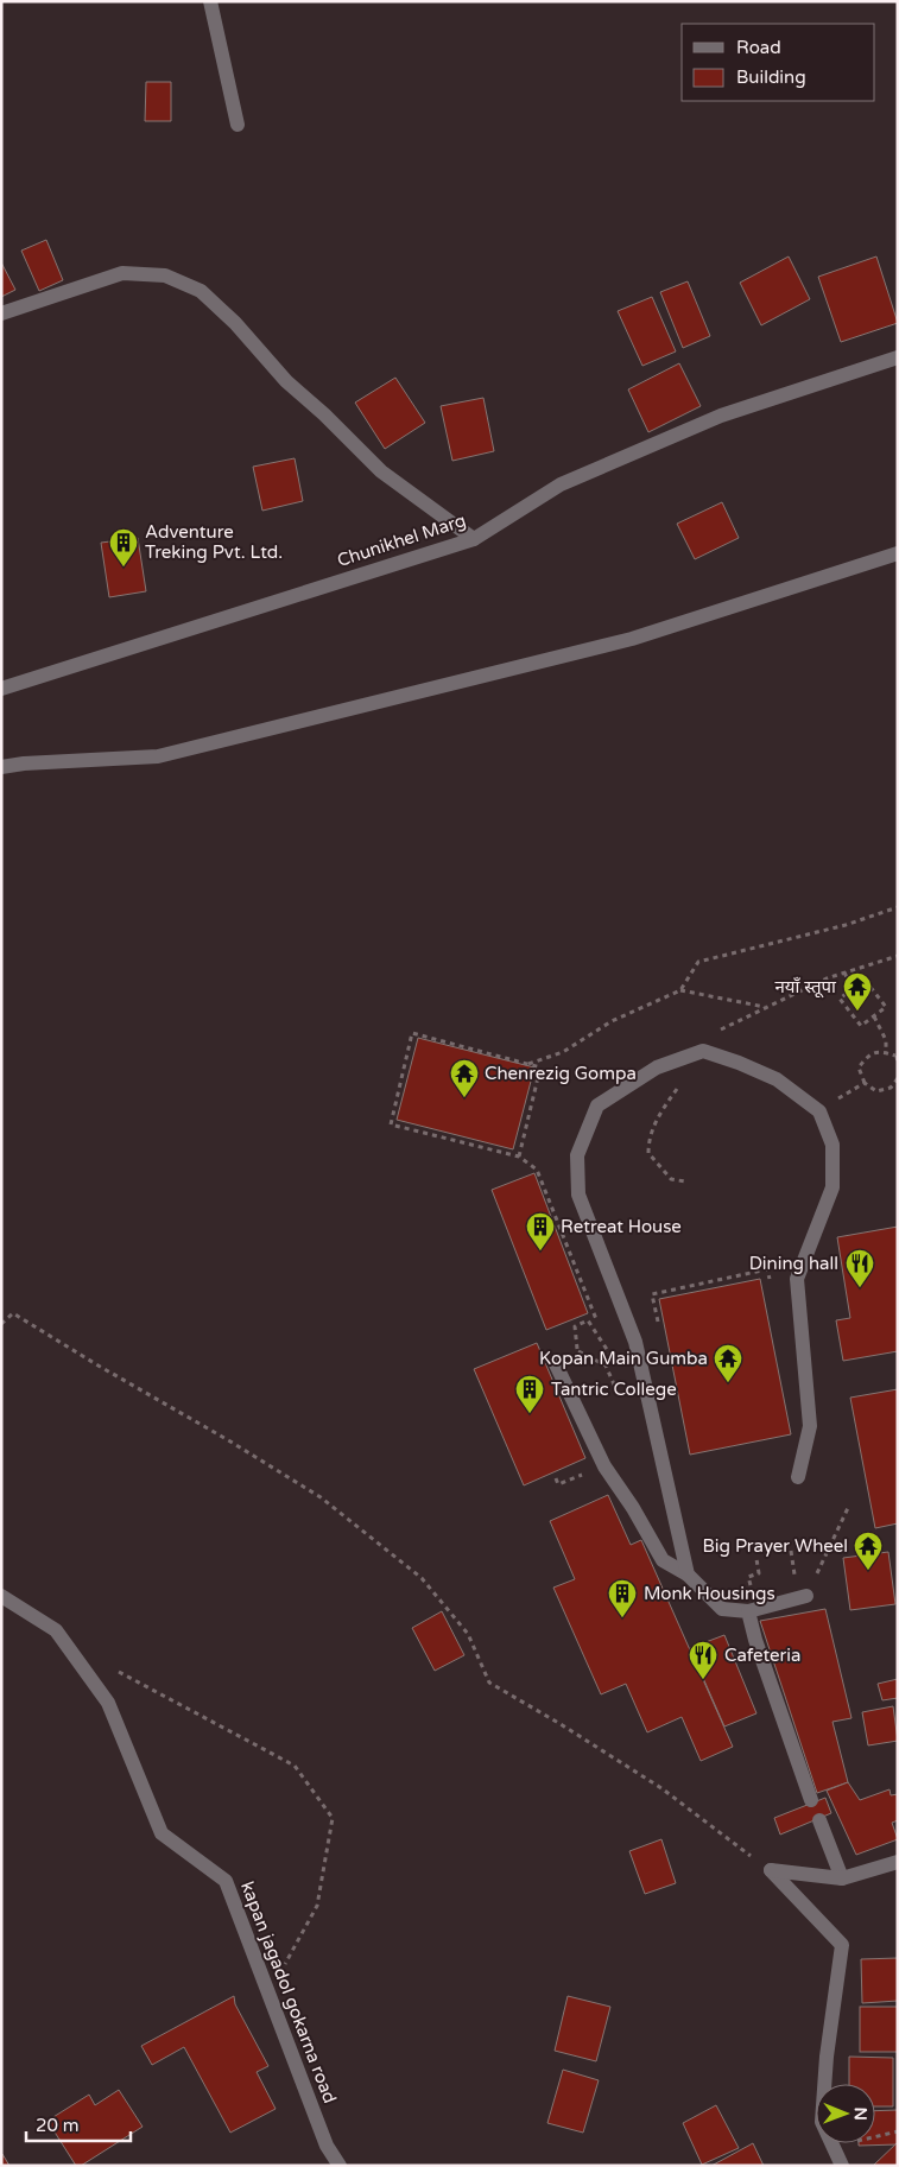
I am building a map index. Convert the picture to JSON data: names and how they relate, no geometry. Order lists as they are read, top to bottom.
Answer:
{
  "streets": {
    "street": ["Chunikhel Marg", "kapan jagadol gokarna road"]
  },
  "places": {
    "building": [
      "Adventure Treking Pvt. Ltd.",
      "Retreat House",
      "Tantric College",
      "Monk Housings"
    ],
    "temple": [
      "नयाँ स्तूपा",
      "Chenrezig Gompa",
      "Kopan Main Gumba",
      "Big Prayer Wheel"
    ],
    "restaurant": ["Dining hall", "Cafeteria"]
  },
  "legend": ["Road", "Building"],
  "scale_bar": "20 m",
  "north": "right"
}
